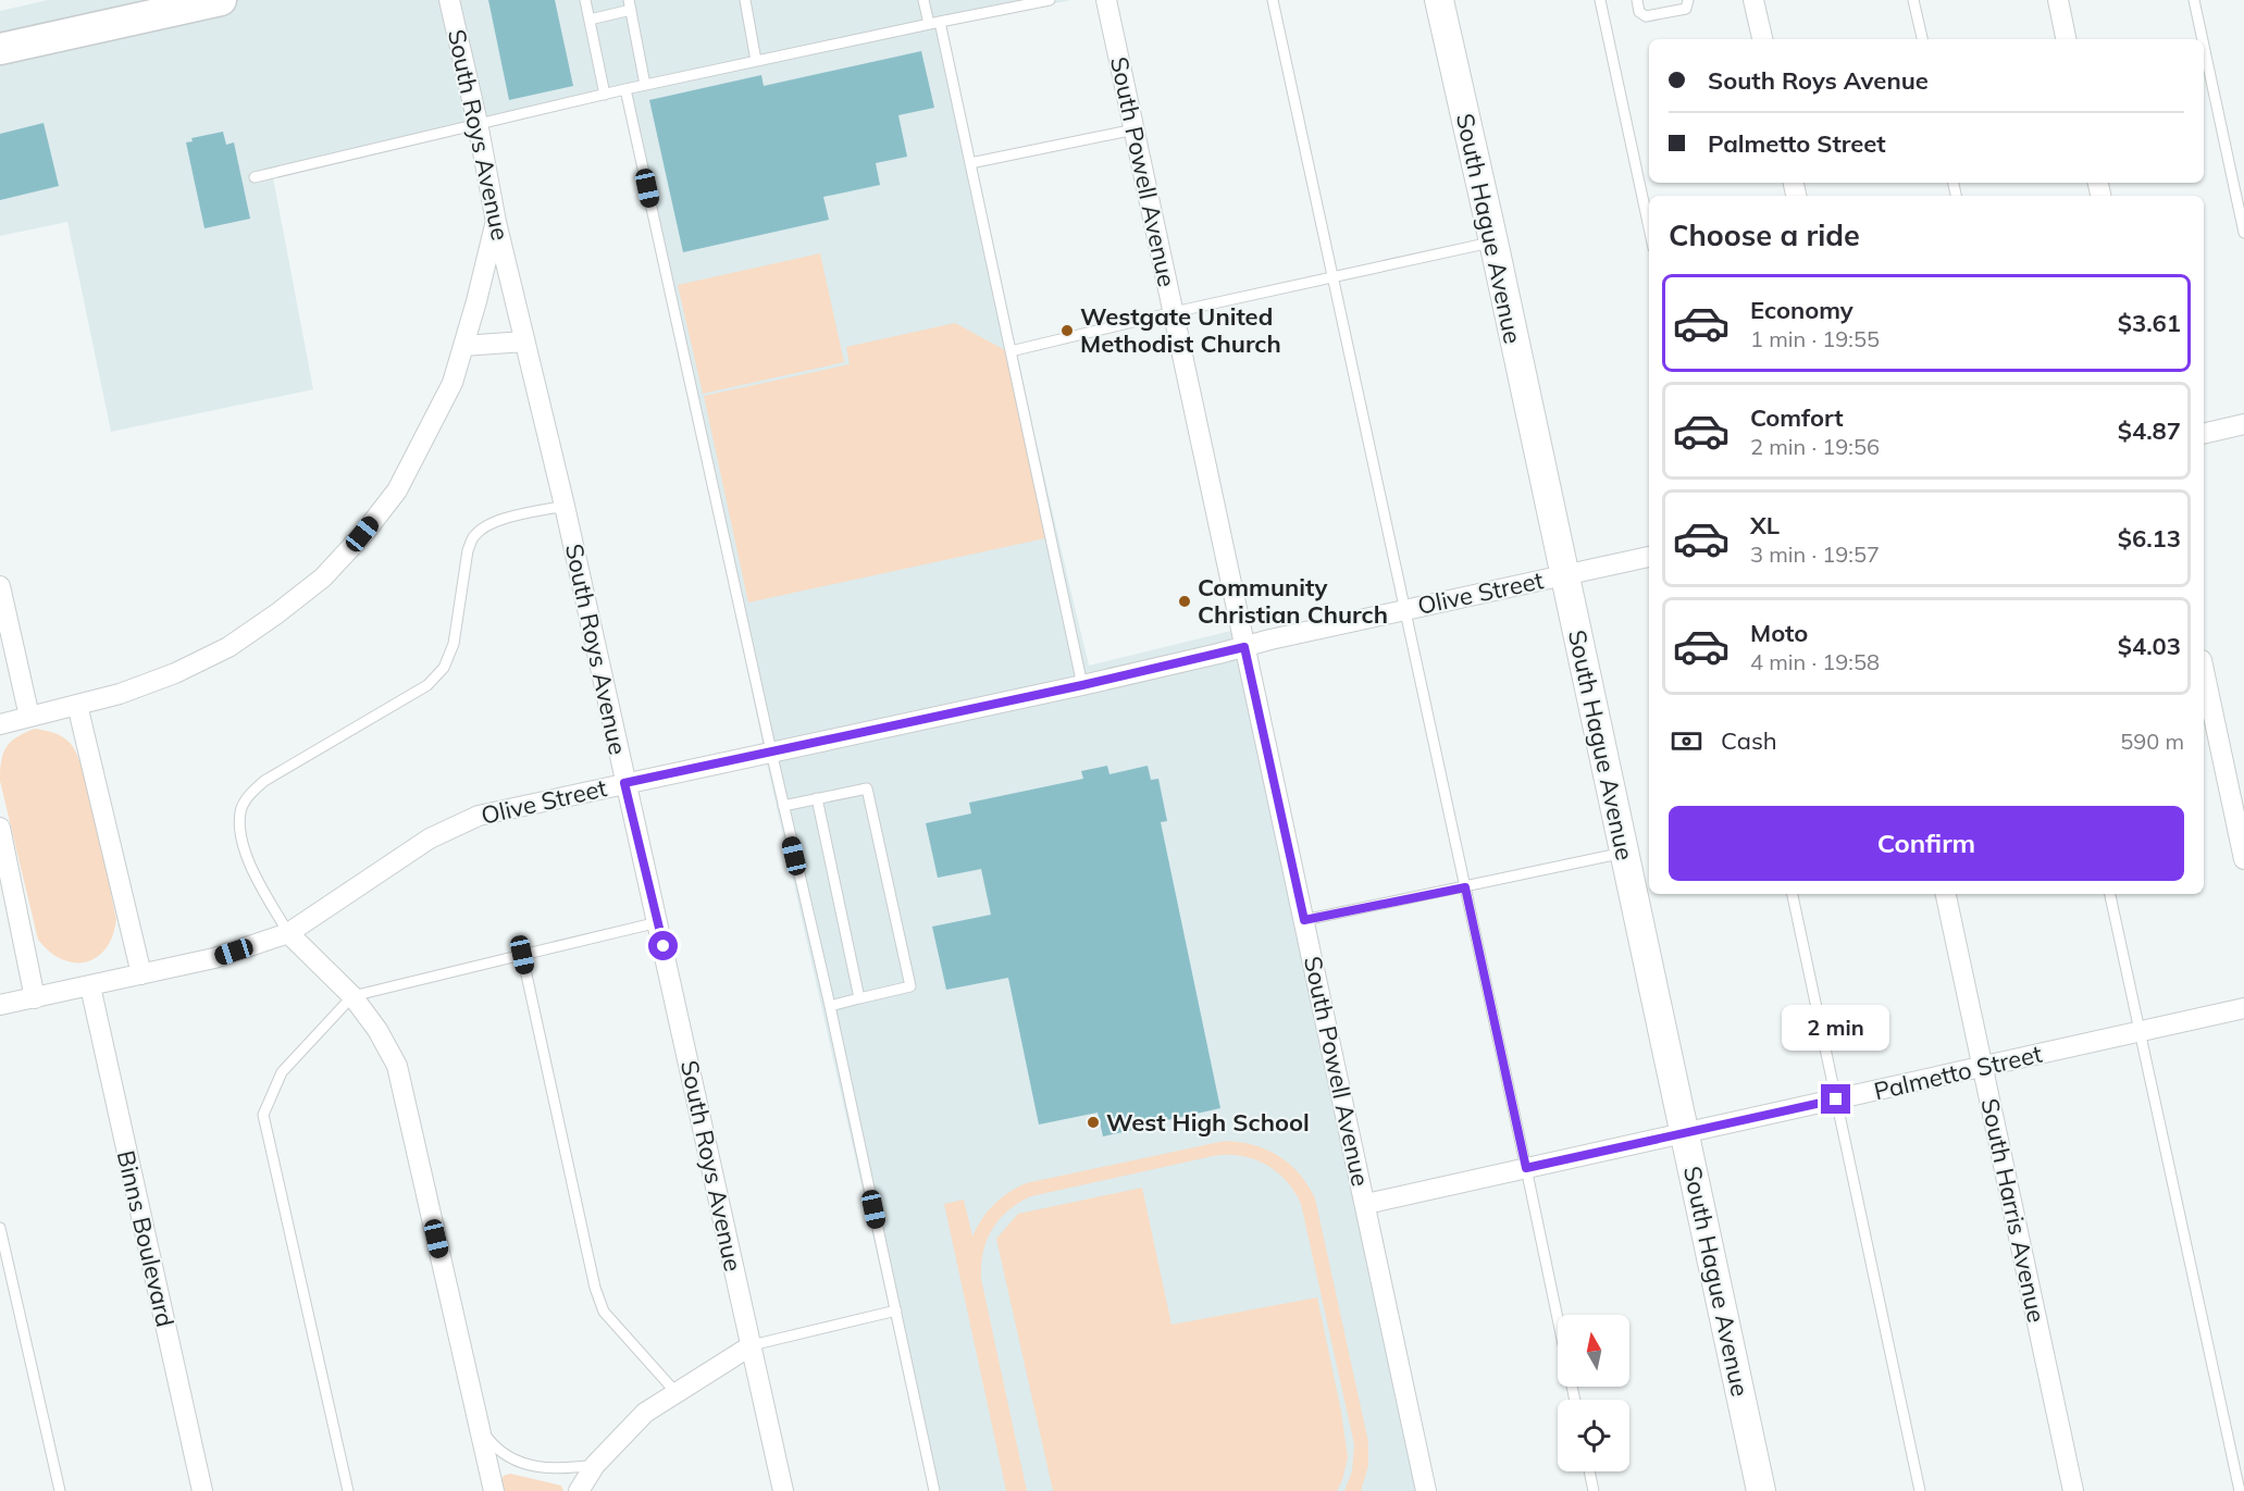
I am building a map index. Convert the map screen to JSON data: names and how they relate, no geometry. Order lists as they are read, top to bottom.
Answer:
{
  "streets": {
    "main road": ["South Hague Avenue"],
    "street": [
      "South Roys Avenue",
      "South Powell Avenue",
      "Olive Street",
      "Palmetto Street",
      "South Harris Avenue",
      "Binns Boulevard"
    ]
  },
  "crossings": [
    ["South Roys Avenue", "Olive Street"],
    ["South Powell Avenue", "Olive Street"],
    ["South Powell Avenue", "Palmetto Street"],
    ["South Hague Avenue", "Olive Street"],
    ["South Hague Avenue", "Palmetto Street"],
    ["Olive Street", "Binns Boulevard"],
    ["Palmetto Street", "South Harris Avenue"]
  ],
  "places": ["Westgate United Methodist Church", "Community Christian Church", "West High School"],
  "north": "top",
  "page": {
    "banner": ["South Roys Avenue", "Palmetto Street"],
    "heading": "Choose a ride",
    "list": [
      {
        "name": "Economy",
        "note": "1 min · 19:55",
        "value": "$3.61"
      },
      {
        "name": "Comfort",
        "note": "2 min · 19:56",
        "value": "$4.87"
      },
      {
        "name": "XL",
        "note": "3 min · 19:57",
        "value": "$6.13"
      },
      {
        "name": "Moto",
        "note": "4 min · 19:58",
        "value": "$4.03"
      }
    ],
    "pay": ["Cash", "590 m"],
    "buttons": "Confirm",
    "bubble": "2 min"
  }
}
